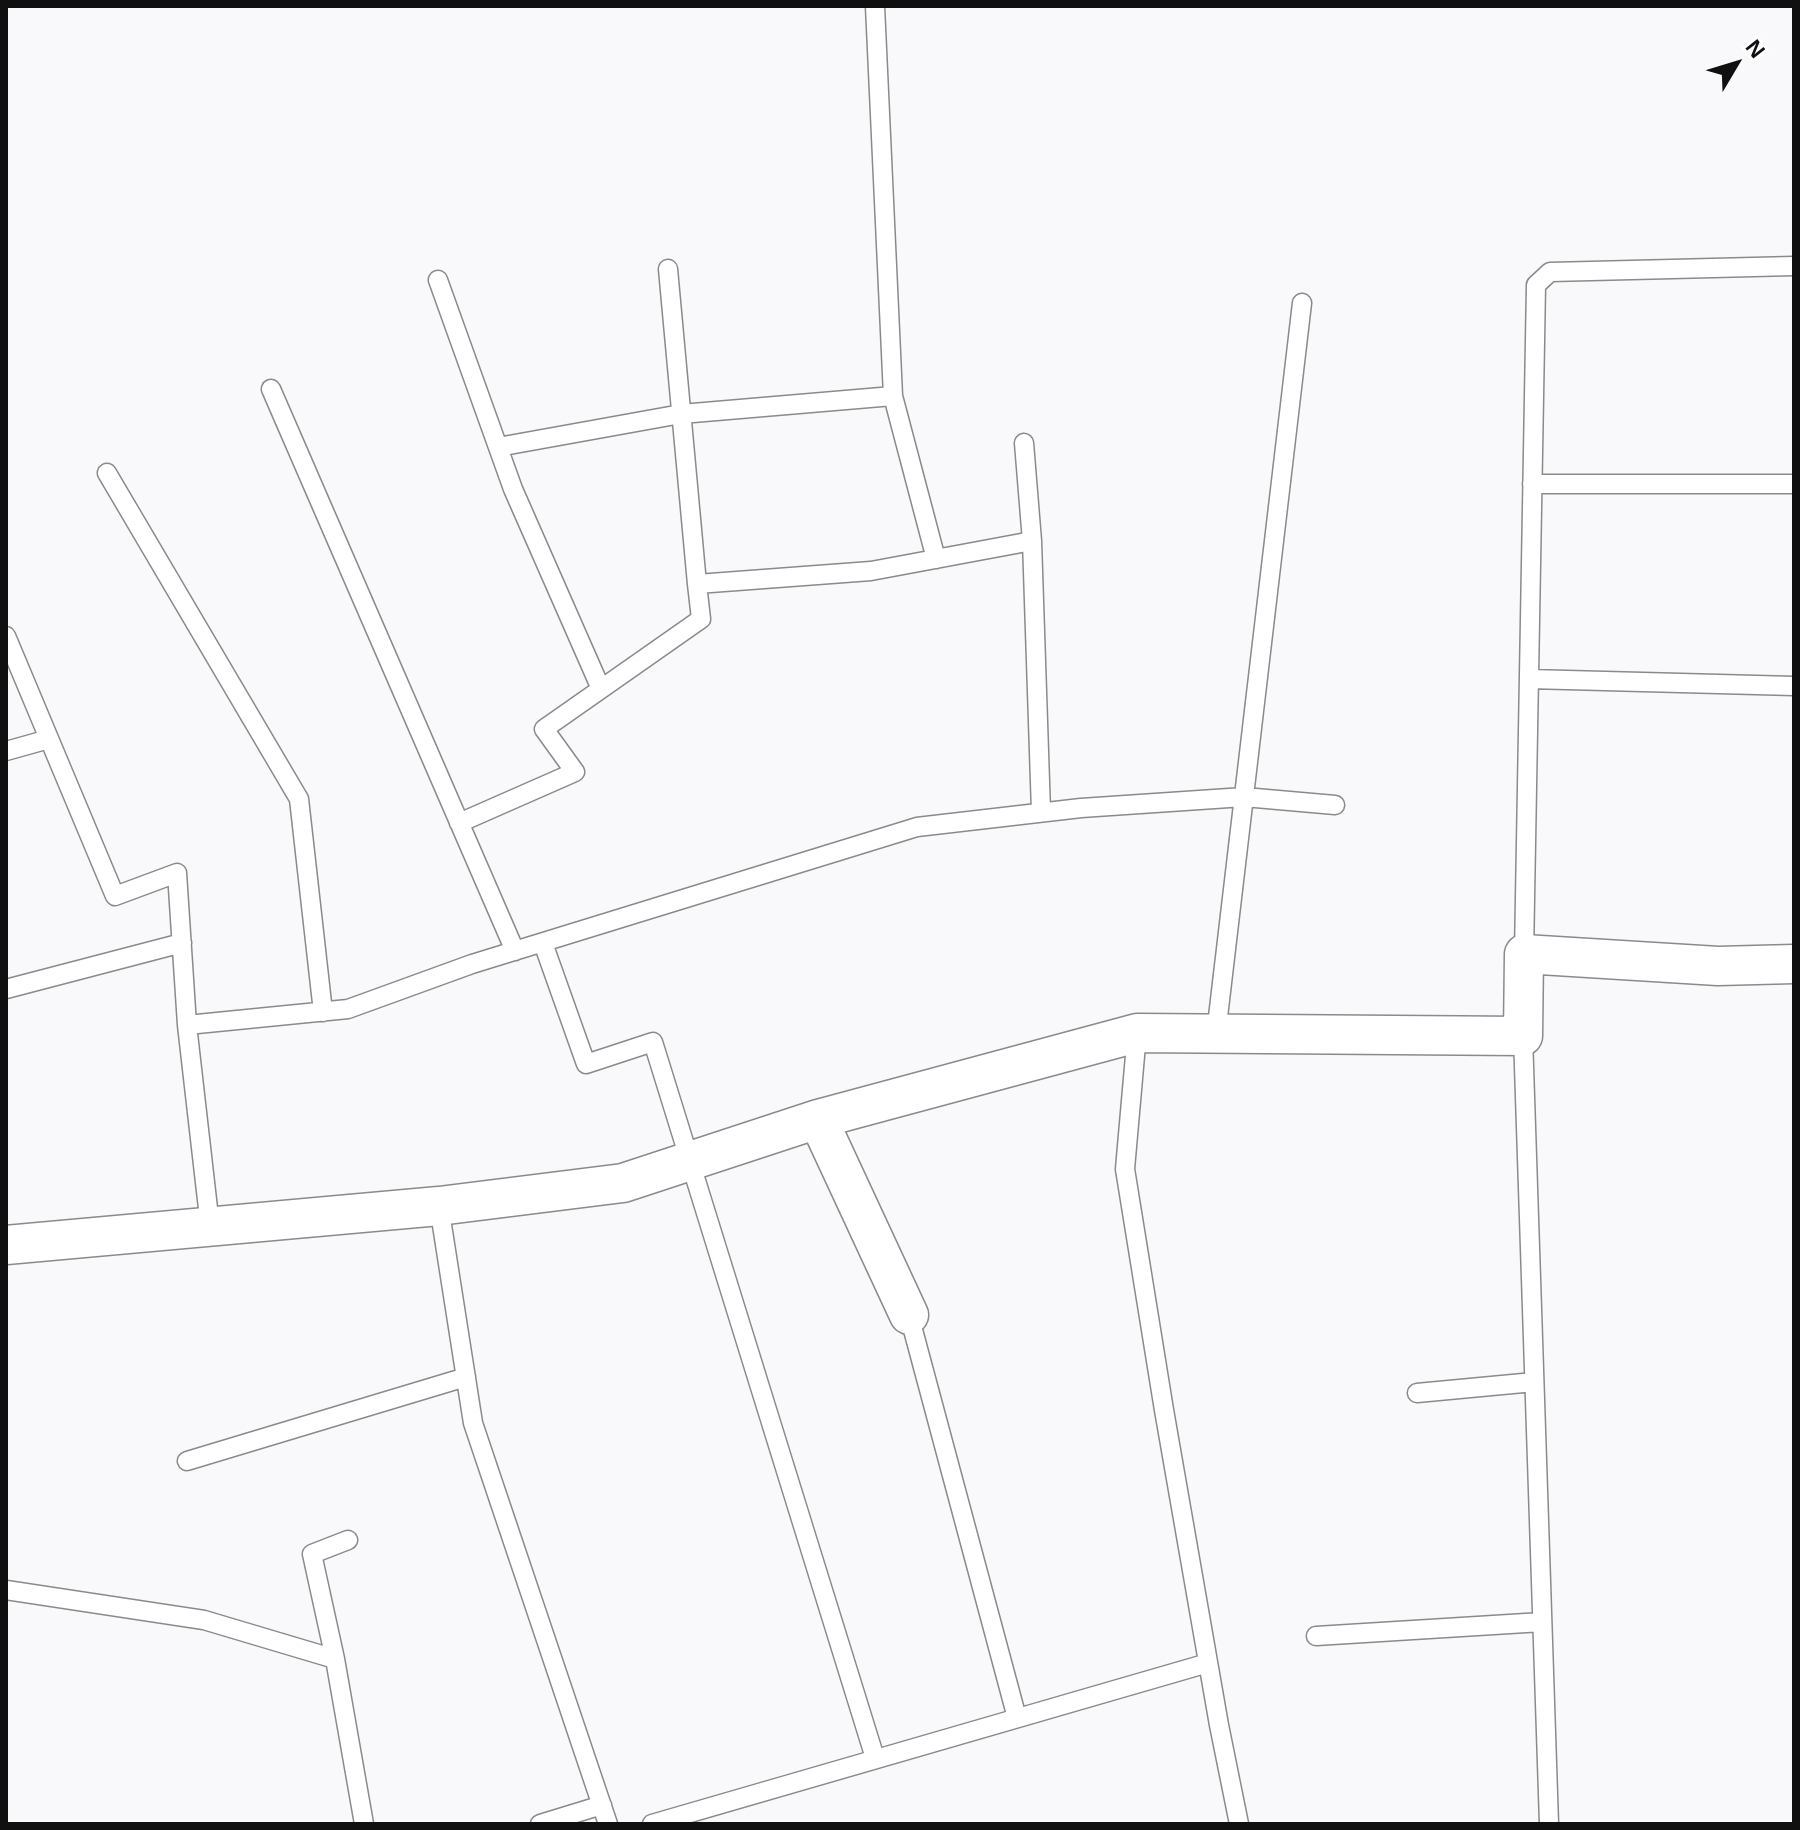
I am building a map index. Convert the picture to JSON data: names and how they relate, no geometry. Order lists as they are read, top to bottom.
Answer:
{
  "north": "top right"
}
